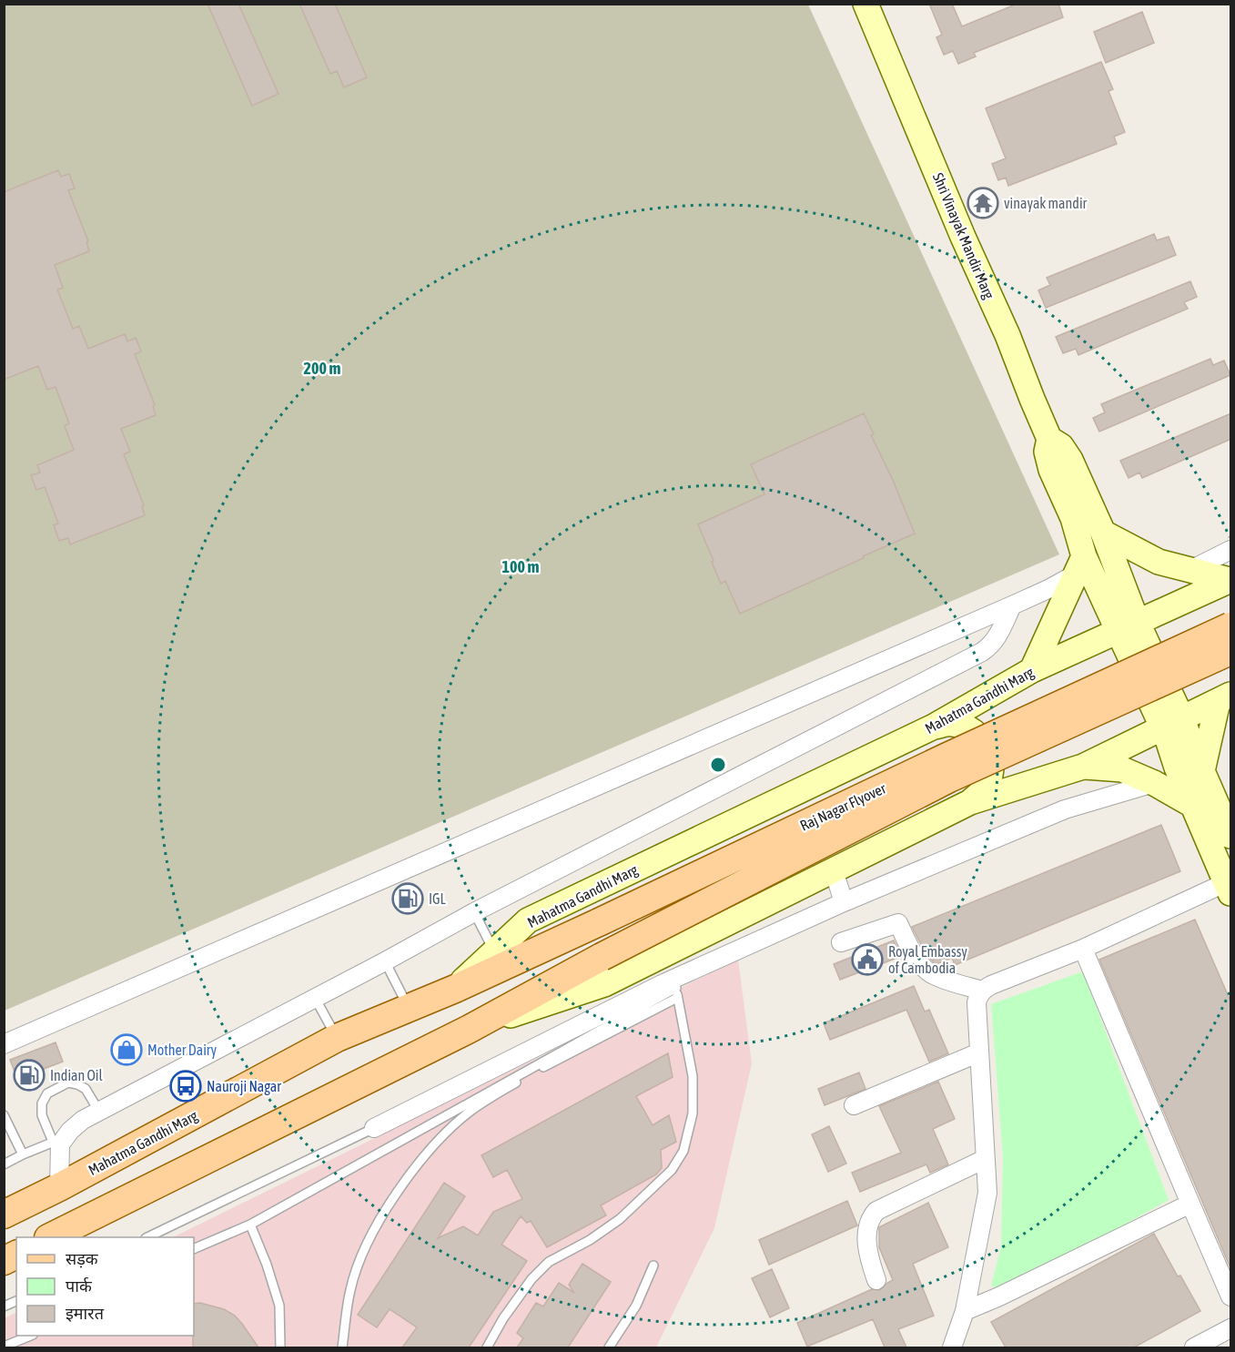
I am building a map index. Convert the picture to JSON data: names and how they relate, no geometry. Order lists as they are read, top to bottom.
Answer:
{
  "streets": {
    "main road": ["Mahatma Gandhi Marg", "Raj Nagar Flyover"],
    "street": ["Shri Vinayak Mandir Marg"]
  },
  "crossings": [
    ["Shri Vinayak Mandir Marg", "Mahatma Gandhi Marg"],
    ["Mahatma Gandhi Marg", "Raj Nagar Flyover"]
  ],
  "places": {
    "temple": ["vinayak mandir"],
    "fuel station": ["IGL", "Indian Oil"],
    "public building": ["Royal Embassy of Cambodia"],
    "shop": ["Mother Dairy"],
    "bus stop": ["Nauroji Nagar"]
  },
  "legend": ["सड़क", "पार्क", "इमारत"],
  "rings": ["200 m", "100 m"]
}
